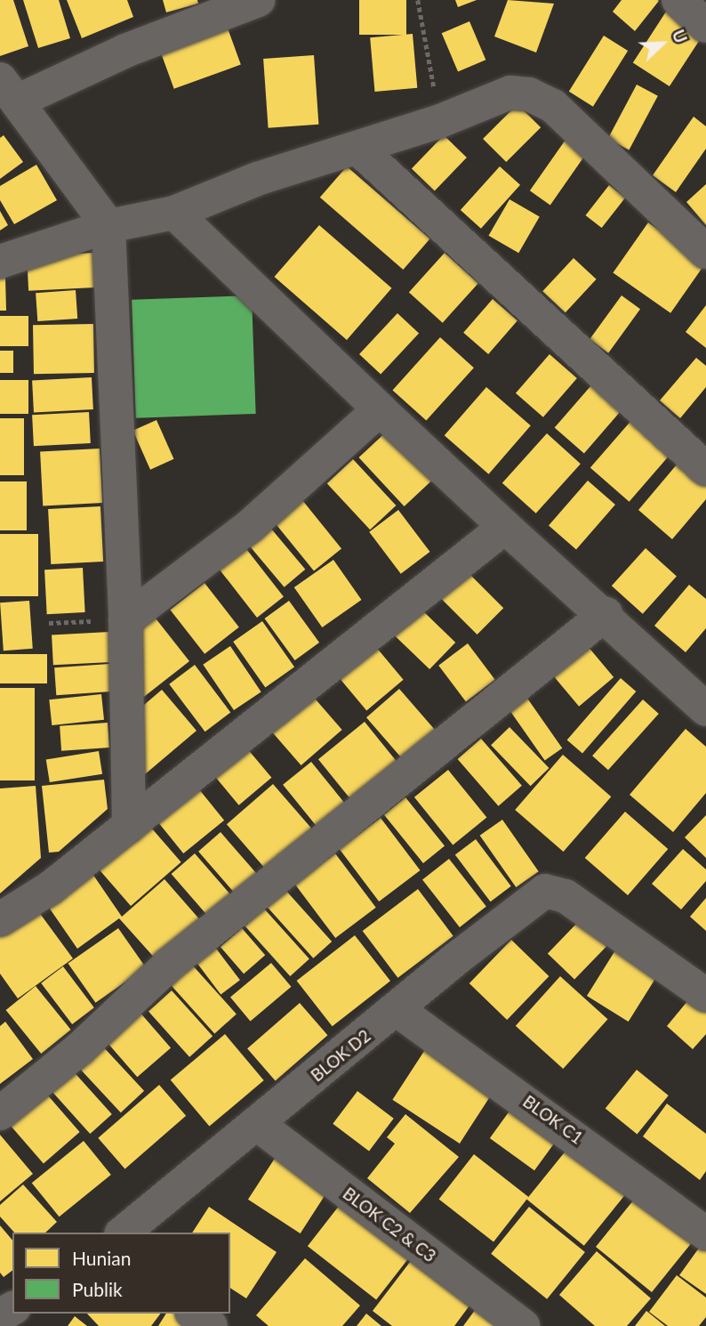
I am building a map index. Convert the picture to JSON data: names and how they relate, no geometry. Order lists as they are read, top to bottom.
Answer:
{
  "streets": {
    "street": ["BLOK D2", "BLOK C1", "BLOK C2 & C3"]
  },
  "crossings": [
    ["BLOK D2", "BLOK C1"],
    ["BLOK D2", "BLOK C2 & C3"]
  ],
  "legend": ["Hunian", "Publik"],
  "north": "top right"
}
